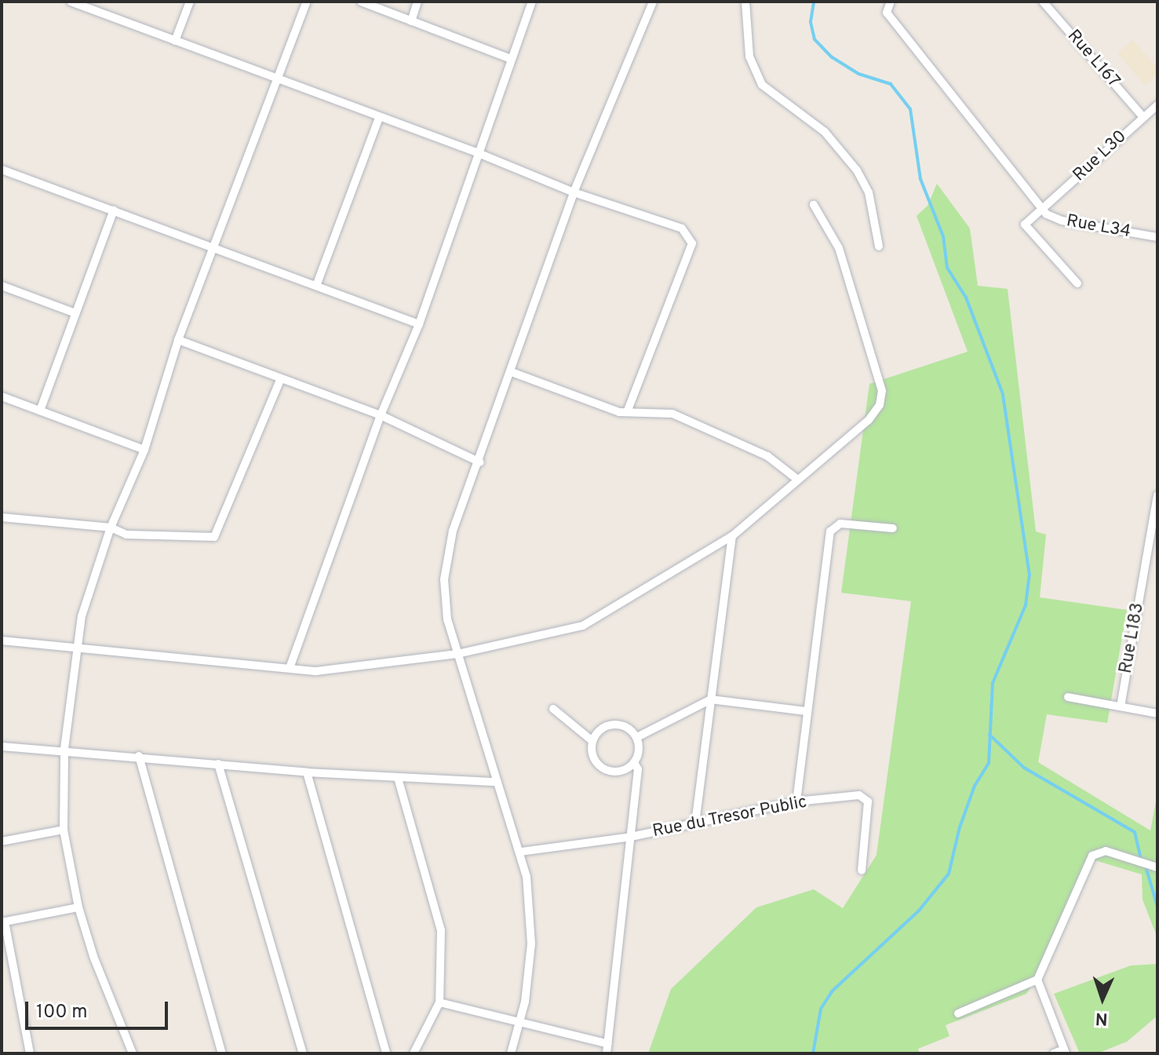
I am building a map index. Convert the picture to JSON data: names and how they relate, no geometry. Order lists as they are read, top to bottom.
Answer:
{
  "streets": {
    "street": [
      "Rue L167",
      "Rue L30",
      "Rue L34",
      "Rue L183",
      "Rue du Tresor Public"
    ]
  },
  "crossings": [
    ["Rue L167", "Rue L30"],
    ["Rue L30", "Rue L34"]
  ],
  "scale_bar": "100 m",
  "north": "bottom"
}
